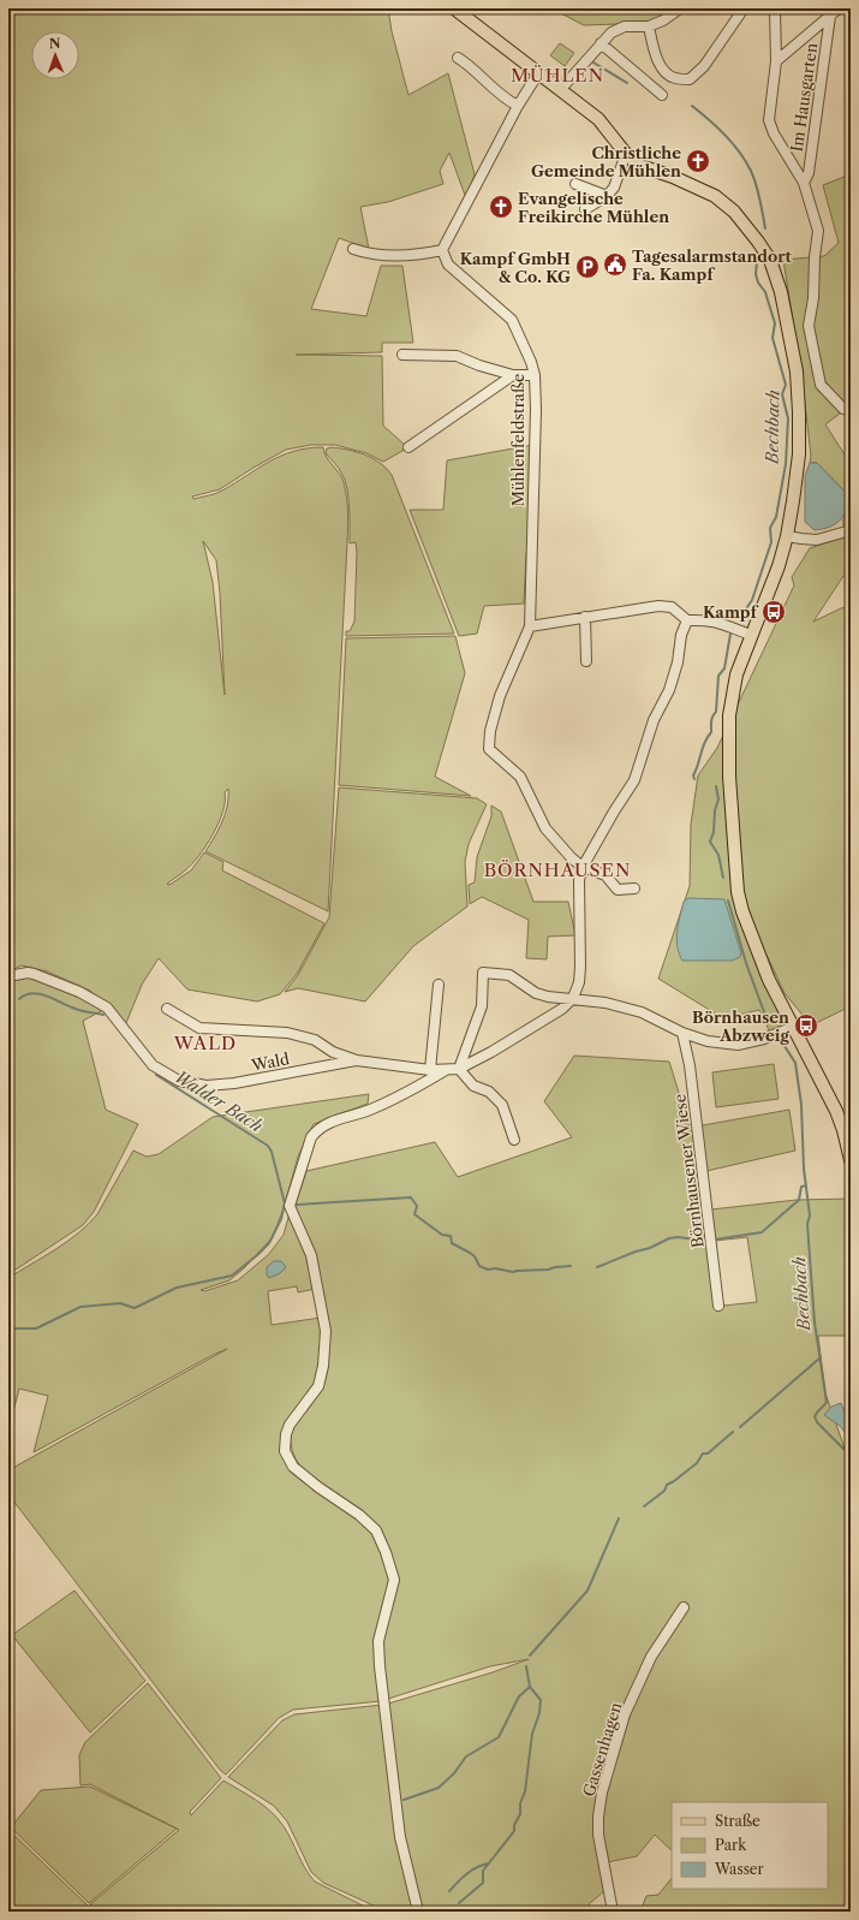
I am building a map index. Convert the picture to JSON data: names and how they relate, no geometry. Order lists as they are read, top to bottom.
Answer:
{
  "streets": {
    "street": [
      "Im Hausgarten",
      "Mühlenfeldstraße",
      "Wald",
      "Börnhausener Wiese",
      "Gassenhagen"
    ]
  },
  "districts": ["MÜHLEN", "BÖRNHAUSEN", "WALD"],
  "water": ["Bechbach", "Walder Bach"],
  "places": {
    "church": ["Christliche Gemeinde Mühlen", "Evangelische Freikirche Mühlen"],
    "public building": ["Tagesalarmstandort Fa. Kampf"],
    "parking": ["Kampf GmbH & Co. KG"],
    "bus stop": ["Kampf", "Börnhausen Abzweig"]
  },
  "legend": ["Straße", "Park", "Wasser"],
  "north": "top"
}
